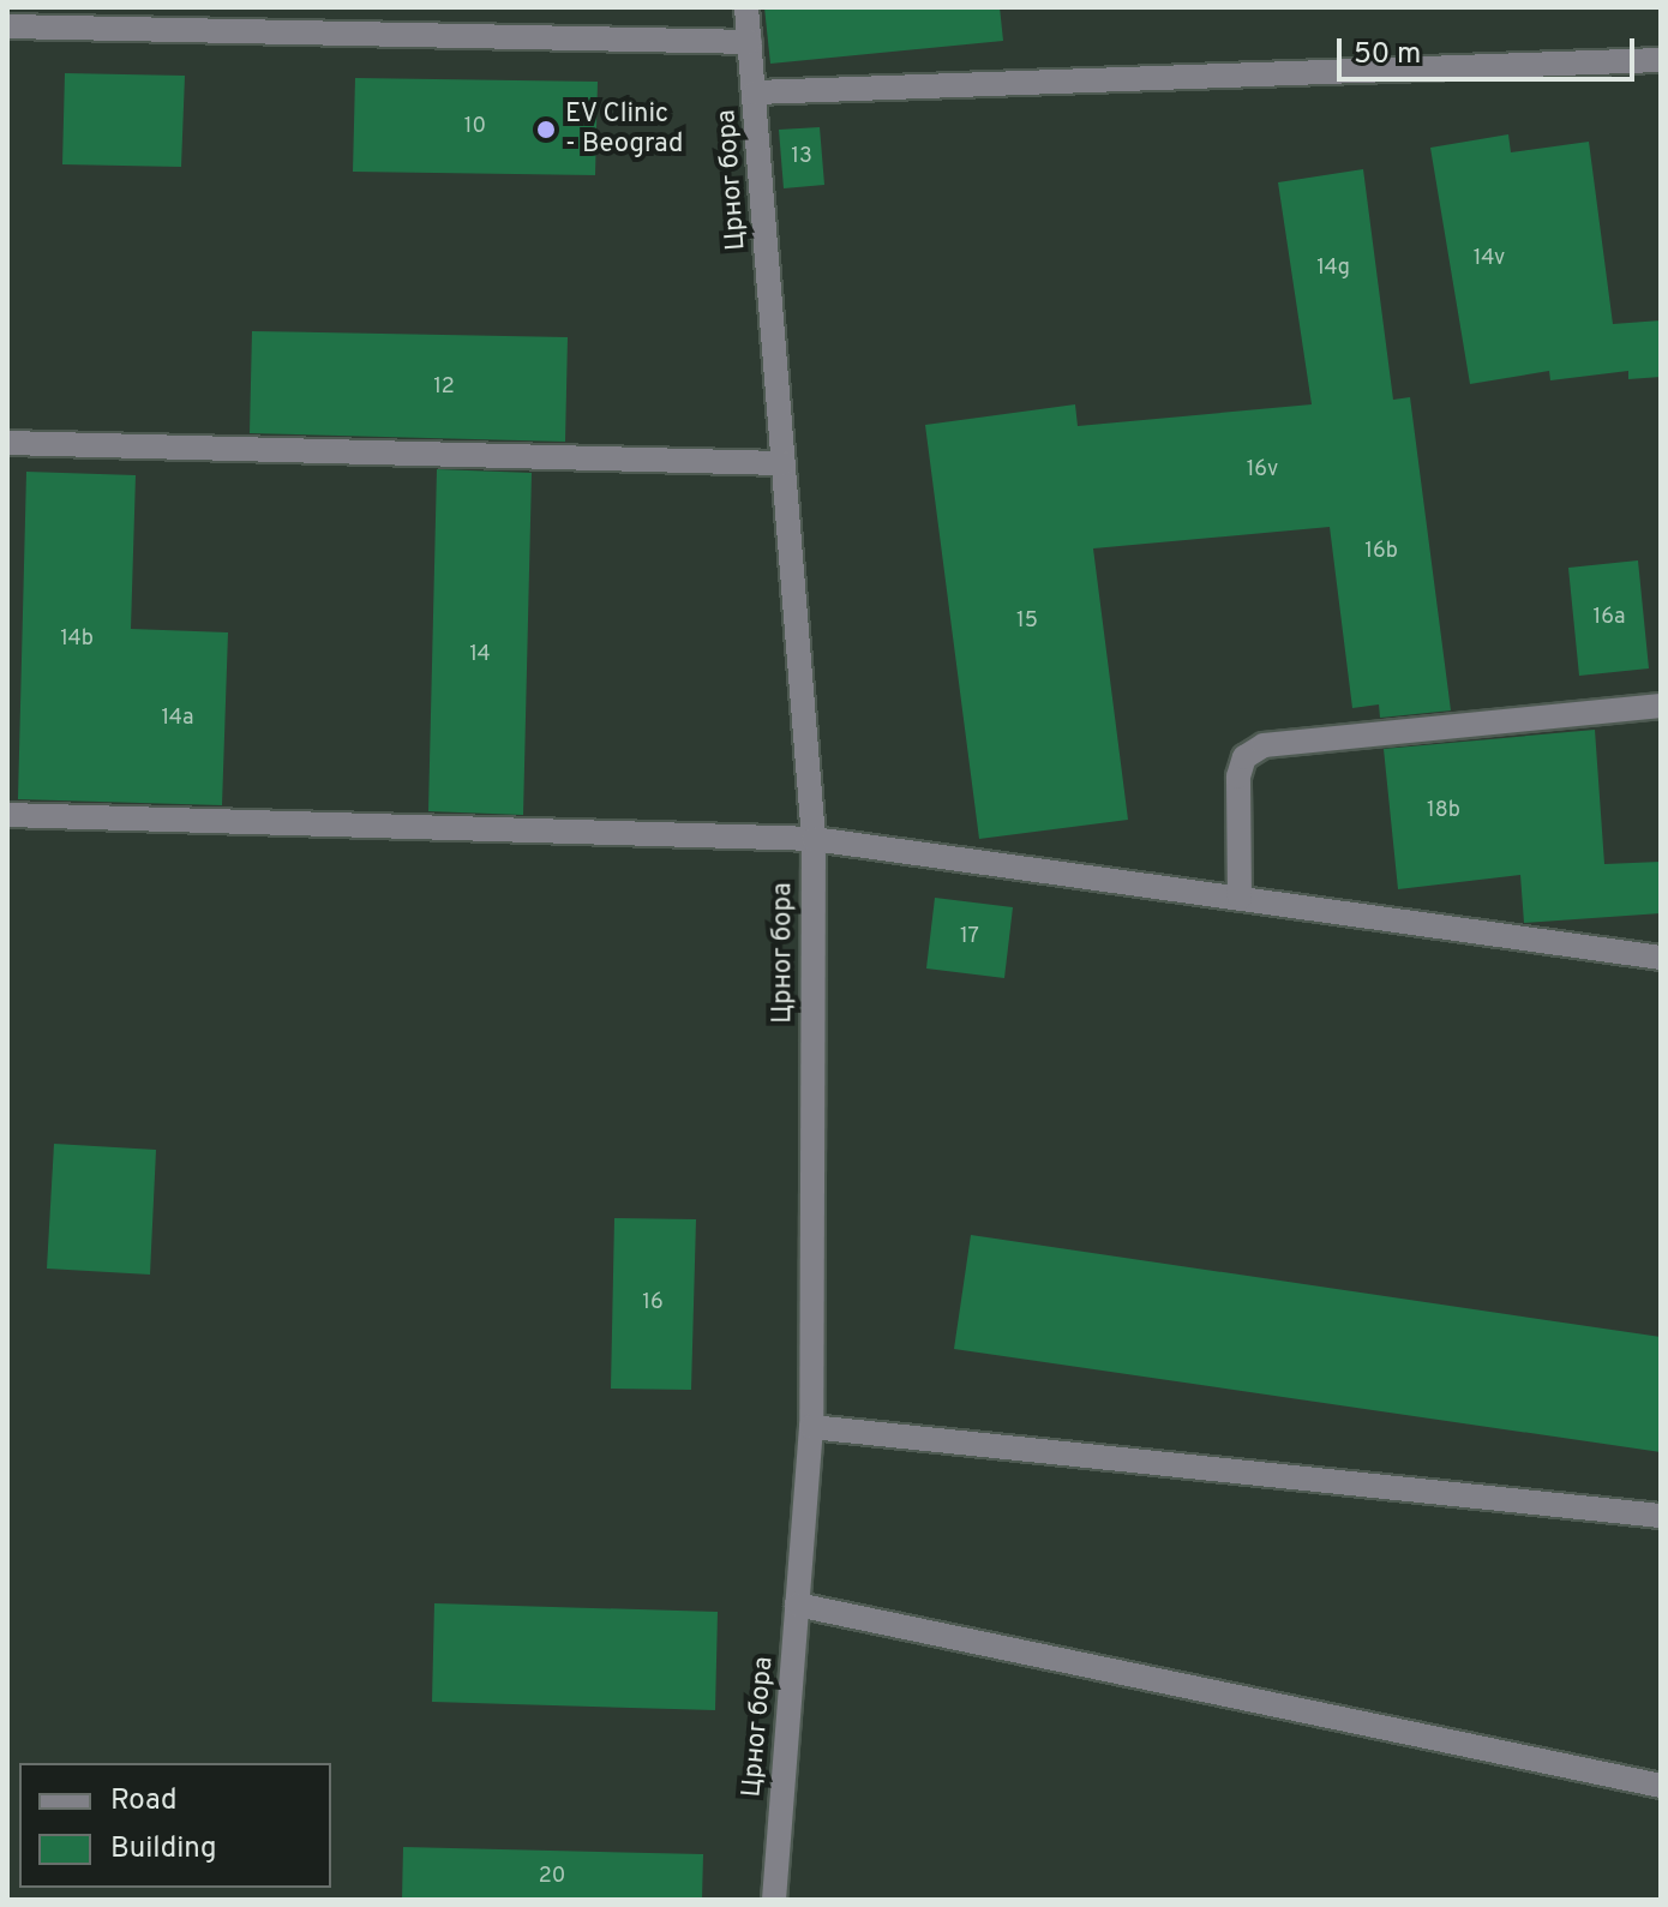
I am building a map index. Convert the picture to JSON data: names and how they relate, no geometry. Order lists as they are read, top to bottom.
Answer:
{
  "streets": {
    "lane": ["Црног бора"]
  },
  "places": ["EV Clinic - Beograd"],
  "house_numbers": [
    "10",
    "13",
    "14v",
    "14g",
    "12",
    "16v",
    "16b",
    "16a",
    "15",
    "14b",
    "14",
    "14a",
    "18b",
    "17",
    "16",
    "20"
  ],
  "legend": ["Road", "Building"],
  "scale_bar": "50 m"
}
